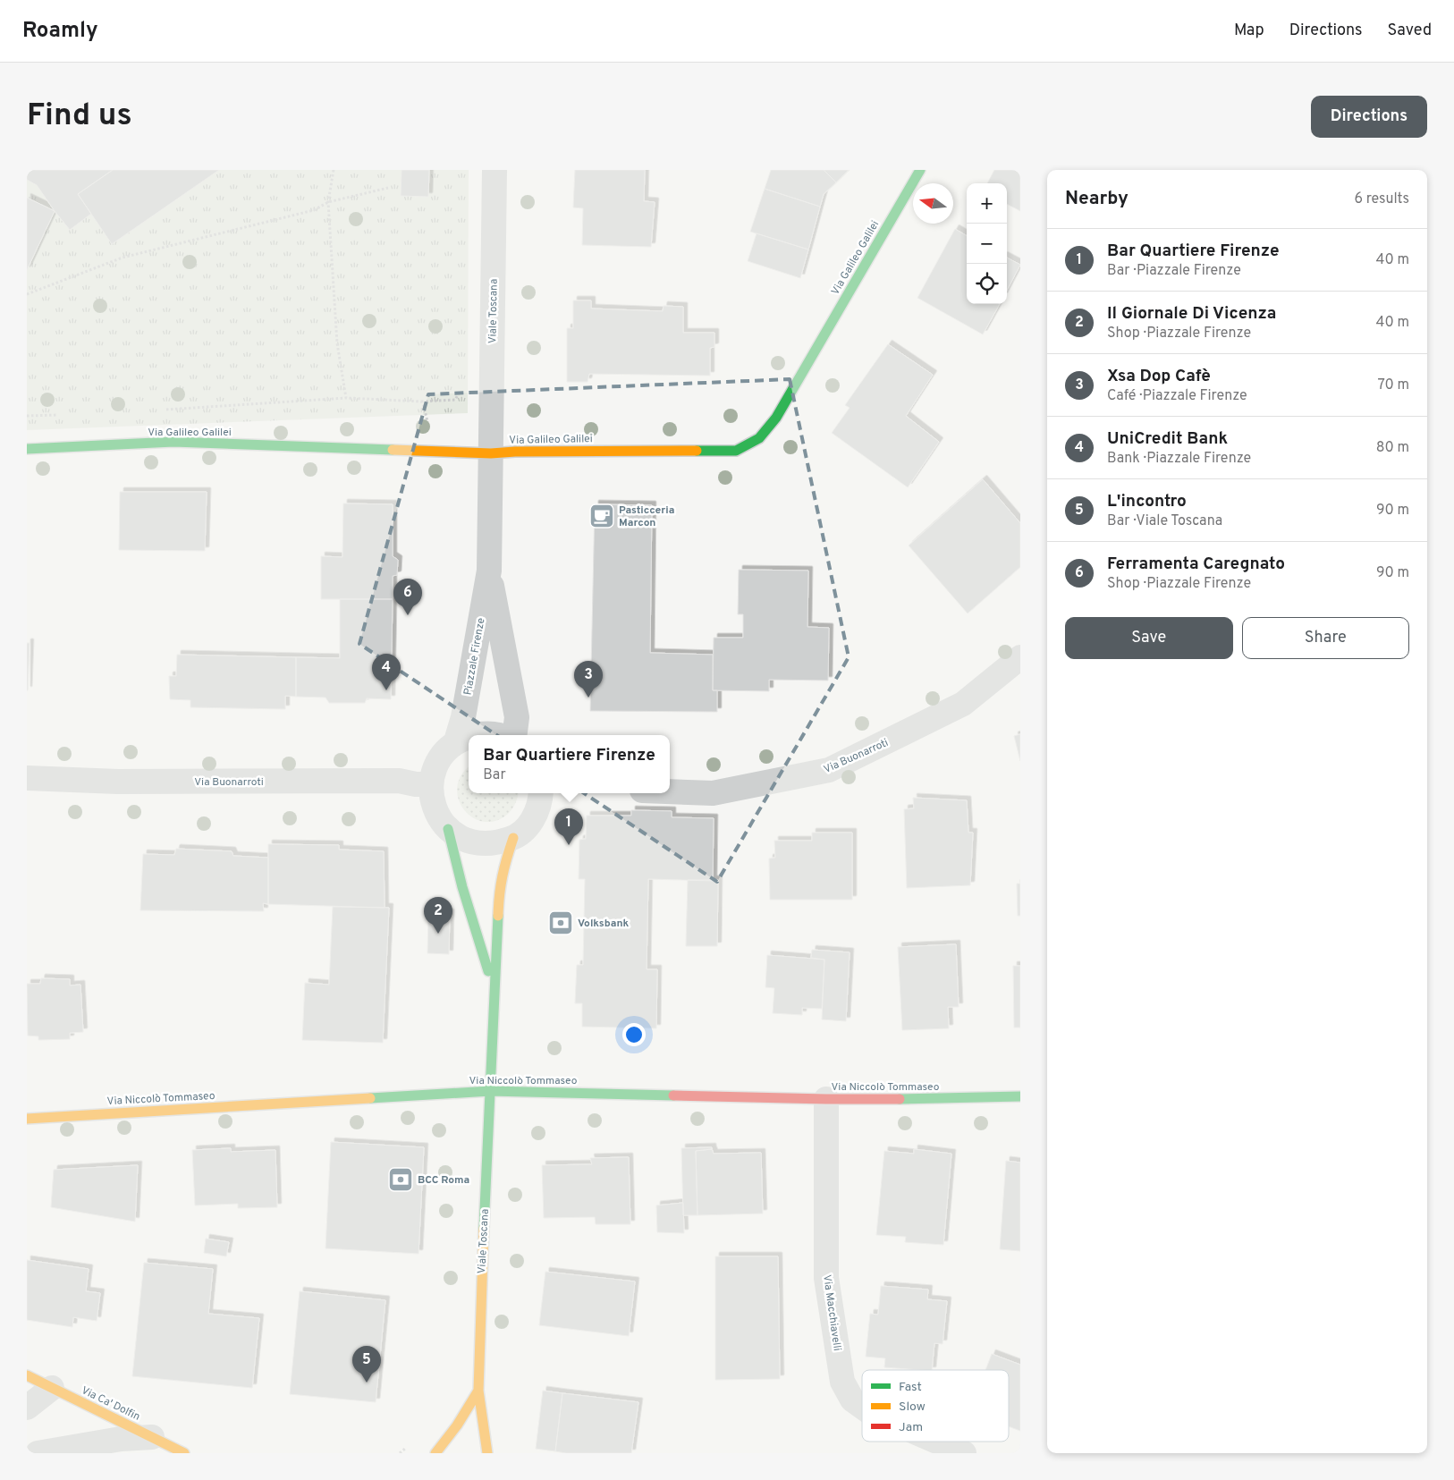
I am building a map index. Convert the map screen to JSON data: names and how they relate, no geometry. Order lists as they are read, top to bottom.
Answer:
{
  "streets": {
    "street": [
      "Via Galileo Galilei",
      "Viale Toscana",
      "Piazzale Firenze",
      "Via Buonarroti",
      "Via Niccolò Tommaseo",
      "Via Macchiavelli",
      "Via Ca' Dolfin"
    ]
  },
  "crossings": [
    ["Via Galileo Galilei", "Viale Toscana"],
    ["Via Galileo Galilei", "Piazzale Firenze"],
    ["Viale Toscana", "Piazzale Firenze"],
    ["Viale Toscana", "Via Niccolò Tommaseo"],
    ["Piazzale Firenze", "Via Buonarroti"],
    ["Piazzale Firenze", "Via Niccolò Tommaseo"],
    ["Via Niccolò Tommaseo", "Via Macchiavelli"]
  ],
  "places": {
    "cafe": ["Pasticceria Marcon"],
    "bank": ["Volksbank", "BCC Roma"]
  },
  "legend": ["Fast", "Slow", "Jam"],
  "north": "left",
  "page": {
    "header": "Roamly",
    "nav": ["Map", "Directions", "Saved"],
    "buttons": [
      "Directions",
      ["Save", "Share"]
    ],
    "title": "Find us",
    "heading": ["Nearby", "6 results"],
    "map_buttons": ["+", "−"],
    "list": [
      {
        "mark": "1",
        "name": "Bar Quartiere Firenze",
        "note": "Bar · Piazzale Firenze",
        "value": "40 m"
      },
      {
        "mark": "2",
        "name": "Il Giornale Di Vicenza",
        "note": "Shop · Piazzale Firenze",
        "value": "40 m"
      },
      {
        "mark": "3",
        "name": "Xsa Dop Cafè",
        "note": "Café · Piazzale Firenze",
        "value": "70 m"
      },
      {
        "mark": "4",
        "name": "UniCredit Bank",
        "note": "Bank · Piazzale Firenze",
        "value": "80 m"
      },
      {
        "mark": "5",
        "name": "L'incontro",
        "note": "Bar · Viale Toscana",
        "value": "90 m"
      },
      {
        "mark": "6",
        "name": "Ferramenta Caregnato",
        "note": "Shop · Piazzale Firenze",
        "value": "90 m"
      }
    ],
    "pins": [
      "6",
      "4",
      "3",
      "1",
      "2",
      "5"
    ],
    "popup": ["Bar Quartiere Firenze", "Bar"]
  }
}
